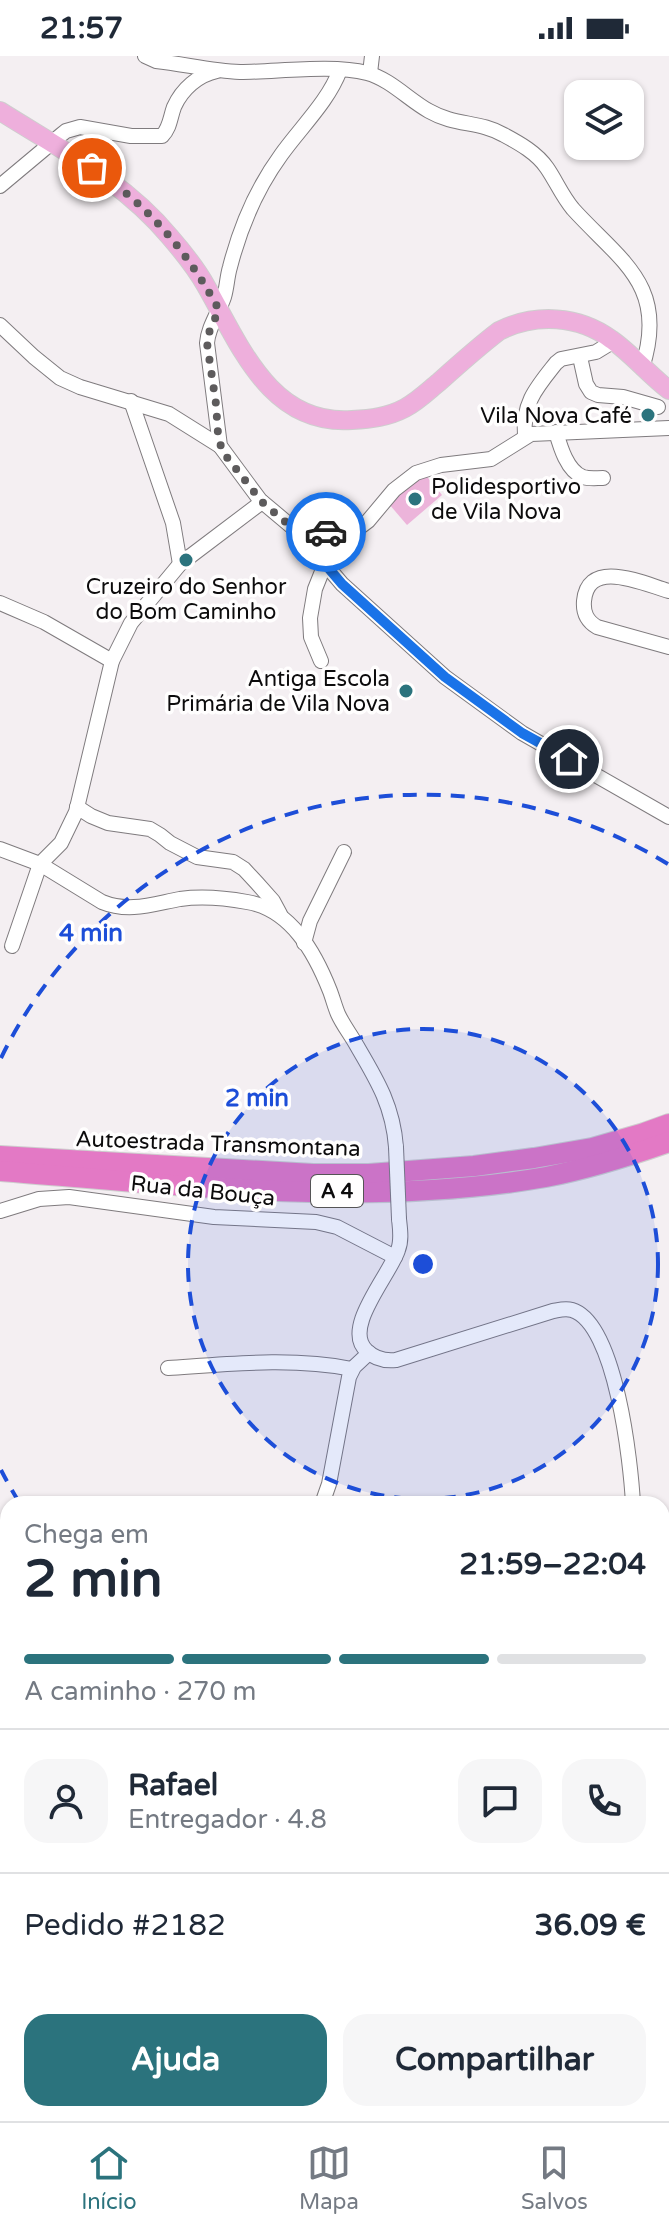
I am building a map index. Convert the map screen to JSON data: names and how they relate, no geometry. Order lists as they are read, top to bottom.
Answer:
{
  "streets": {
    "highway": ["Autoestrada Transmontana", "A 4"],
    "street": ["Rua da Bouça"]
  },
  "places": [
    "Vila Nova Café",
    "Polidesportivo de Vila Nova",
    "Cruzeiro do Senhor do Bom Caminho",
    "Antiga Escola Primária de Vila Nova"
  ],
  "page": {
    "status": "21:57",
    "heading": ["2 min", "Chega em", "21:59–22:04"],
    "panel": [
      "Rafael",
      "Entregador · 4.8",
      "Pedido #2182",
      "36.09 €"
    ],
    "bar": "A caminho · 270 m",
    "buttons": ["Ajuda", "Compartilhar"],
    "tabs": ["Início", "Mapa", "Salvos"]
  },
  "rings": ["4 min", "2 min"]
}
